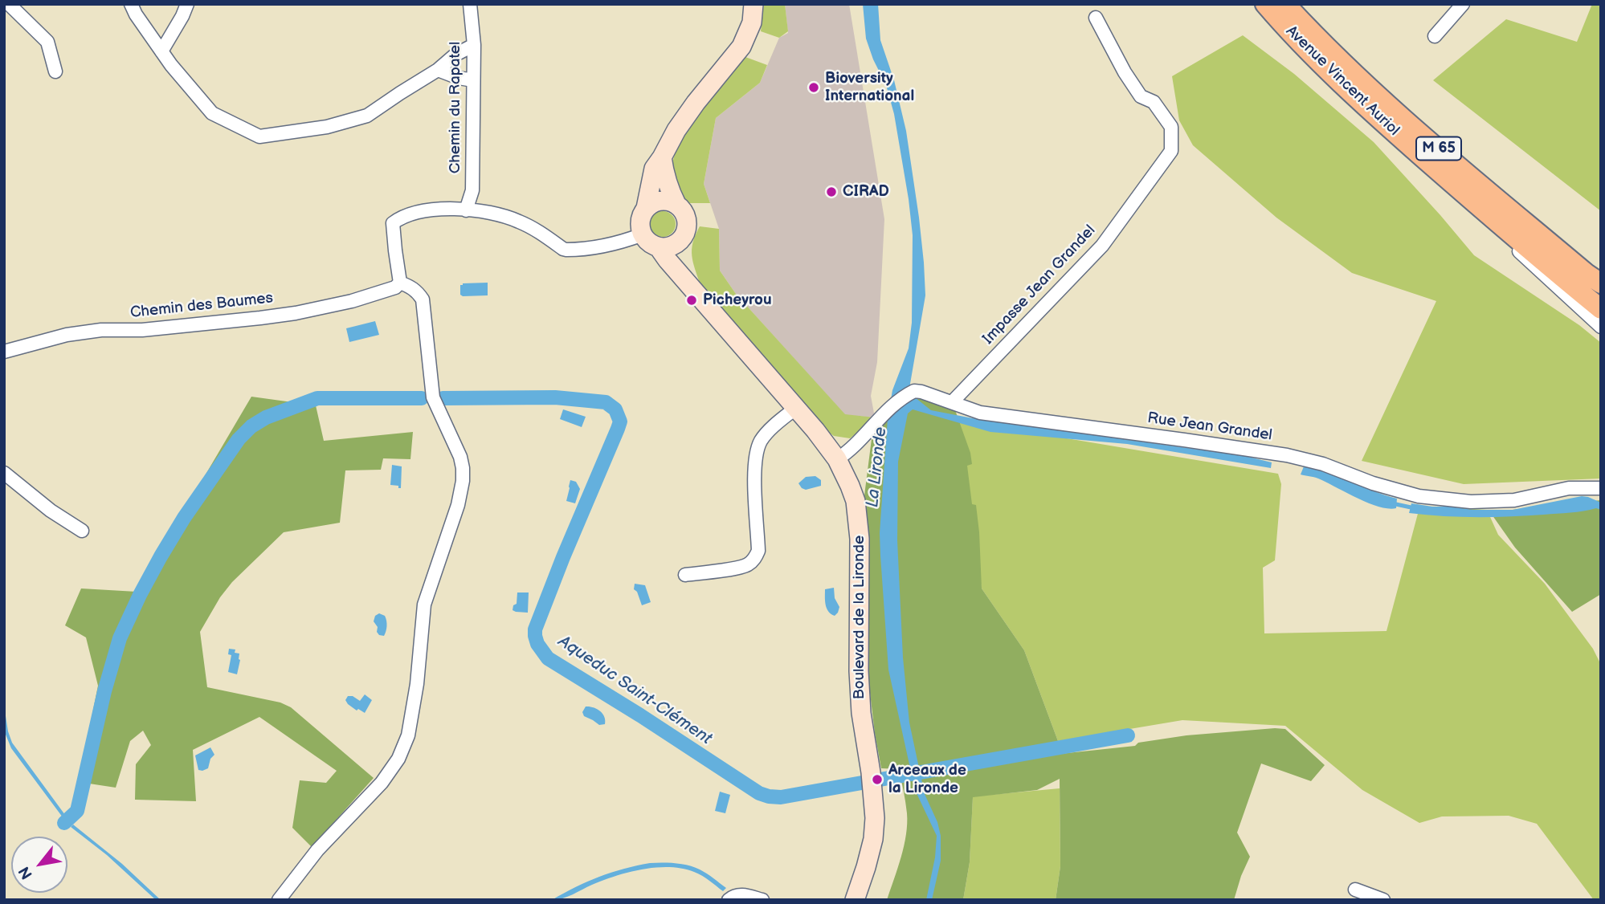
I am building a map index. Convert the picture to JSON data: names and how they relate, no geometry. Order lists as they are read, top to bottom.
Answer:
{
  "streets": {
    "main road": ["Avenue Vincent Auriol", "M 65"],
    "street": [
      "Chemin du Rapatel",
      "Impasse Jean Grandel",
      "Chemin des Baumes",
      "Rue Jean Grandel",
      "Boulevard de la Lironde"
    ]
  },
  "crossings": [
    ["Impasse Jean Grandel", "Rue Jean Grandel"],
    ["Rue Jean Grandel", "Boulevard de la Lironde"]
  ],
  "water": ["La Lironde", "Aqueduc Saint-Clément"],
  "places": [
    "Bioversity International",
    "CIRAD",
    "Picheyrou",
    "Arceaux de la Lironde"
  ],
  "north": "bottom left"
}
